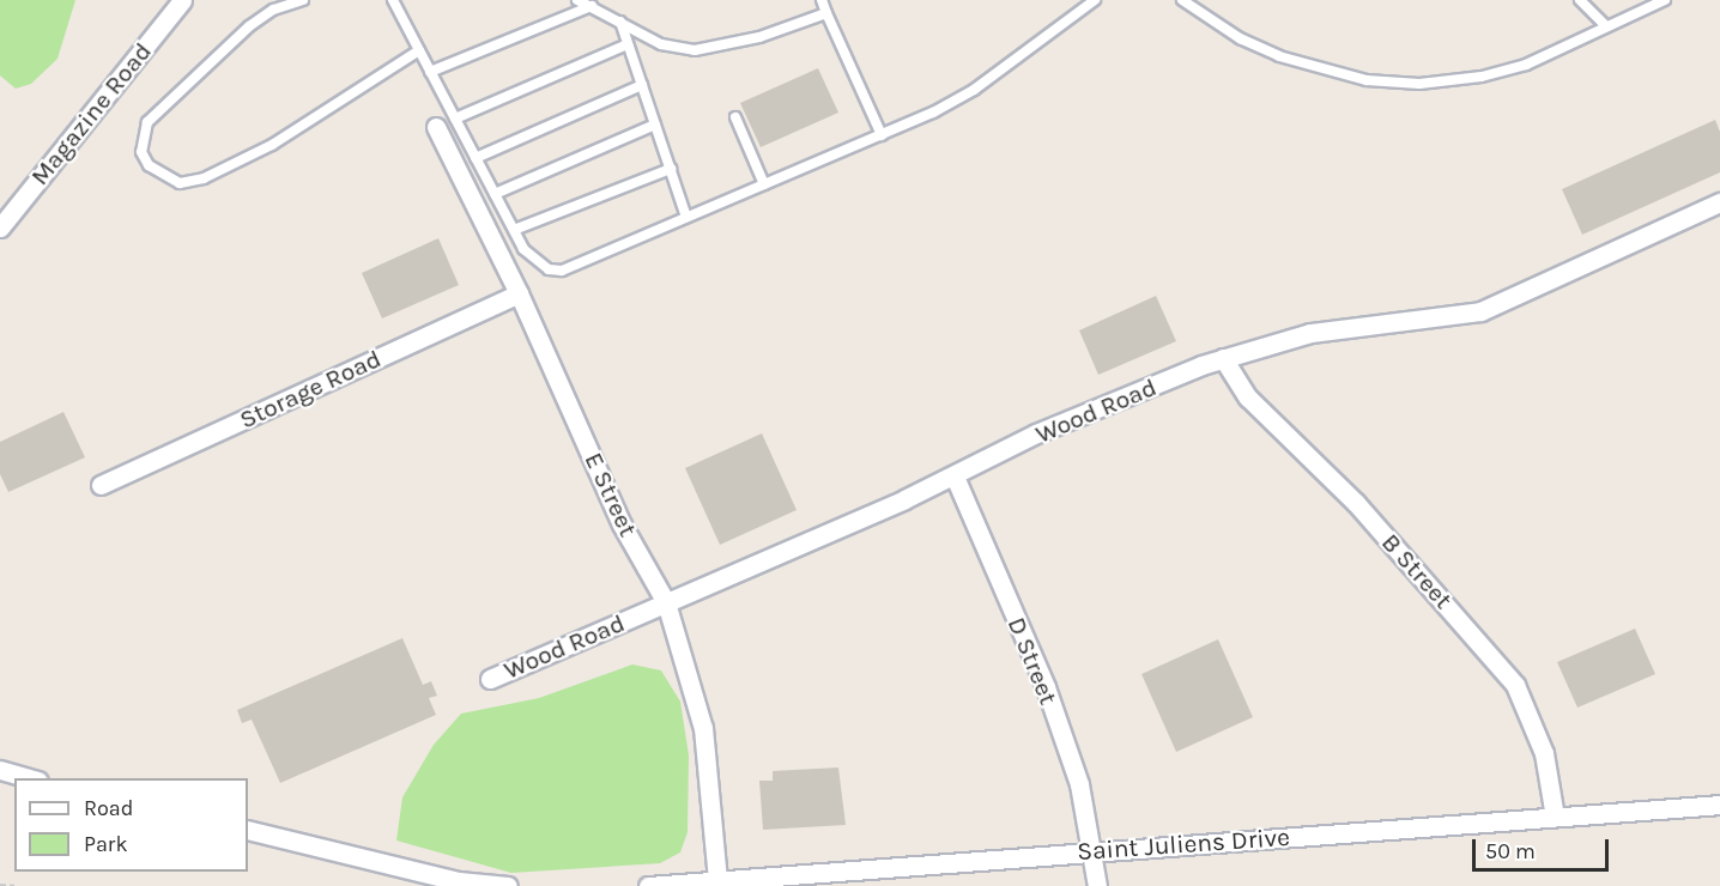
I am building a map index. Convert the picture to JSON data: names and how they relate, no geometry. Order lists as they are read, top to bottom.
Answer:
{
  "streets": {
    "street": [
      "Magazine Road",
      "Storage Road",
      "Wood Road",
      "E Street",
      "B Street",
      "D Street",
      "Saint Juliens Drive"
    ]
  },
  "crossings": [
    ["Storage Road", "E Street"],
    ["Wood Road", "E Street"],
    ["Wood Road", "B Street"],
    ["Wood Road", "D Street"],
    ["E Street", "Saint Juliens Drive"],
    ["B Street", "Saint Juliens Drive"],
    ["D Street", "Saint Juliens Drive"]
  ],
  "legend": ["Road", "Park"],
  "scale_bar": "50 m"
}
